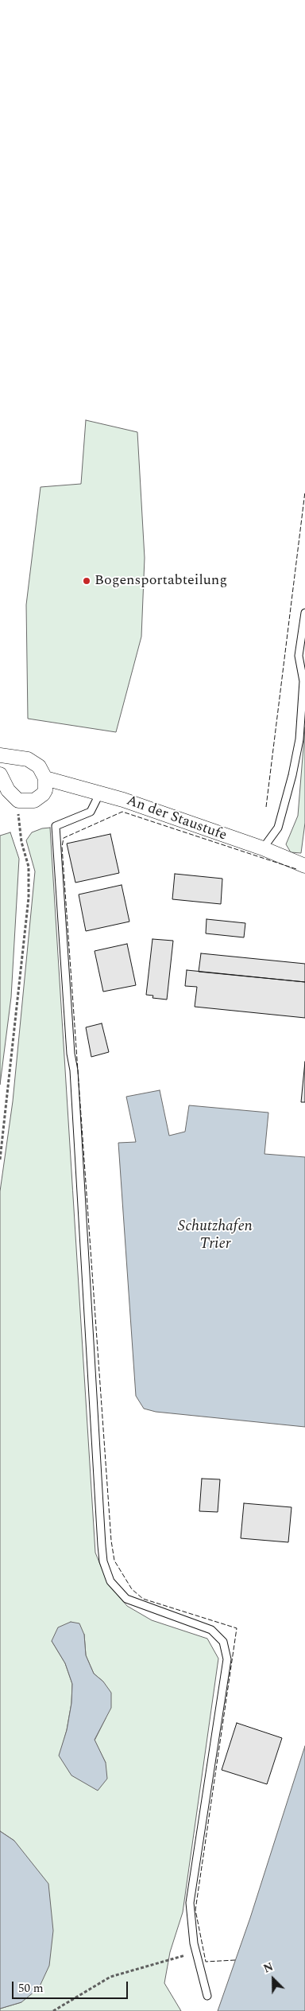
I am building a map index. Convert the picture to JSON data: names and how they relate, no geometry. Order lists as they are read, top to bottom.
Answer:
{
  "streets": {
    "street": ["An der Staustufe"]
  },
  "water": ["Schutzhafen Trier"],
  "places": ["Bogensportabteilung"],
  "scale_bar": "50 m",
  "north": "top left"
}
